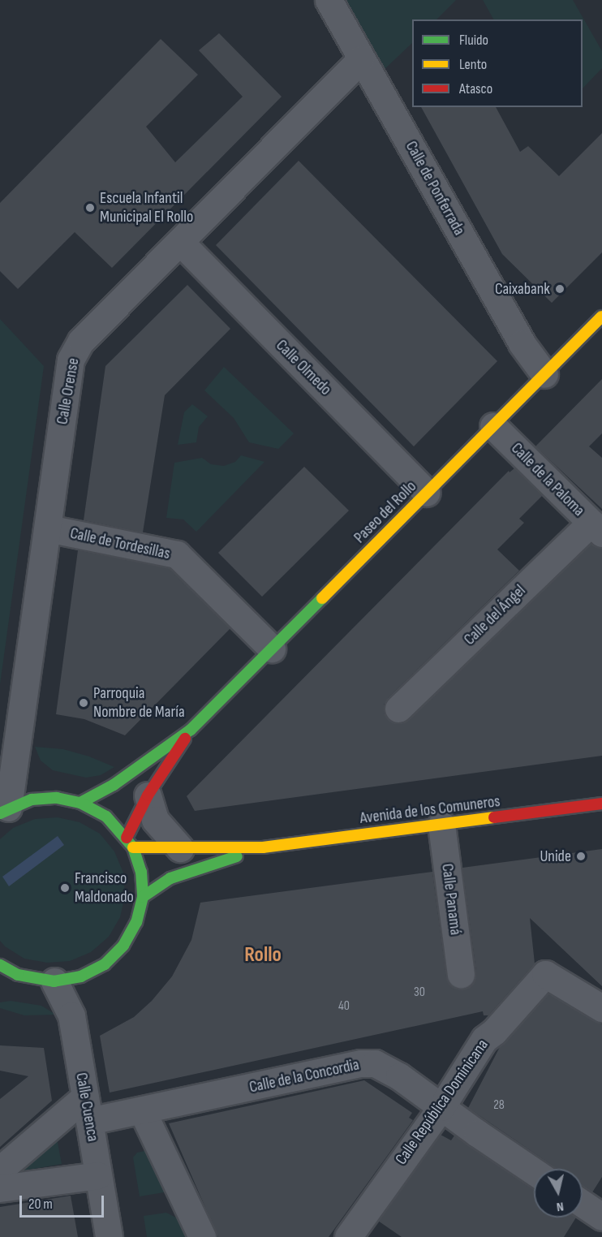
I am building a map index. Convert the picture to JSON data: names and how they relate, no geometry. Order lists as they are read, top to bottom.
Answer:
{
  "streets": {
    "main road": ["Paseo del Rollo", "Avenida de los Comuneros"],
    "street": [
      "Calle de Ponferrada",
      "Calle Olmedo",
      "Calle Orense",
      "Calle de la Paloma",
      "Calle de Tordesillas",
      "Calle del Ángel",
      "Calle Panamá",
      "Calle de la Concordia",
      "Calle República Dominicana",
      "Calle Cuenca"
    ]
  },
  "crossings": [
    ["Calle de Ponferrada", "Calle Orense"],
    ["Calle de Ponferrada", "Paseo del Rollo"],
    ["Calle Olmedo", "Calle Orense"],
    ["Calle Olmedo", "Paseo del Rollo"],
    ["Calle Orense", "Calle de Tordesillas"],
    ["Calle de la Paloma", "Paseo del Rollo"],
    ["Calle de la Paloma", "Calle del Ángel"],
    ["Paseo del Rollo", "Calle de Tordesillas"],
    ["Paseo del Rollo", "Avenida de los Comuneros"],
    ["Avenida de los Comuneros", "Calle Panamá"],
    ["Calle de la Concordia", "Calle República Dominicana"],
    ["Calle de la Concordia", "Calle Cuenca"]
  ],
  "districts": ["Rollo"],
  "places": [
    "Escuela Infantil Municipal El Rollo",
    "Caixabank",
    "Parroquia Nombre de María",
    "Unide",
    "Francisco Maldonado"
  ],
  "house_numbers": ["30", "40", "28"],
  "legend": ["Fluido", "Lento", "Atasco"],
  "scale_bar": "20 m",
  "north": "bottom"
}
